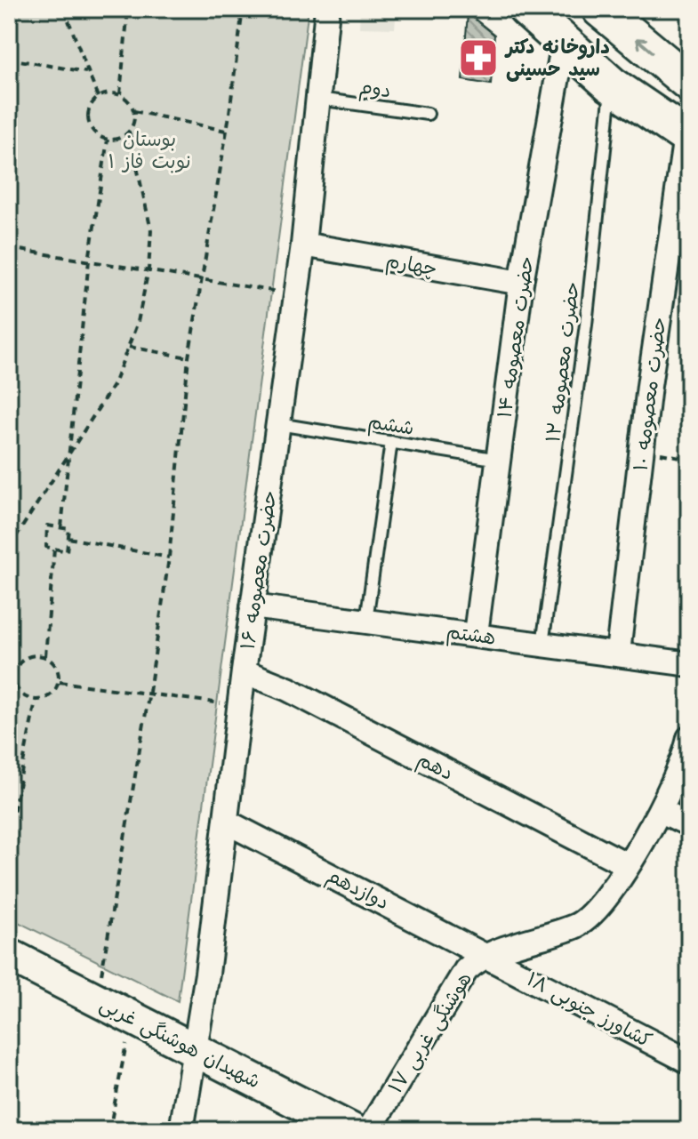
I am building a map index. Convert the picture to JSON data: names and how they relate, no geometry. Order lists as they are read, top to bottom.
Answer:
{
  "streets": {
    "street": [
      "چهارم",
      "حضرت معصومه ۱۴",
      "حضرت معصومه ۱۰",
      "حضرت معصومه ۱۶",
      "هشتم",
      "دهم",
      "دوازدهم",
      "کشاورز جنوبی ۱۸",
      "هوشنگی غربی ۱۷",
      "شهیدان هوشنگی غربی"
    ],
    "lane": ["دوم", "حضرت معصومه ۱۲", "ششم"]
  },
  "crossings": [
    ["دوم", "حضرت معصومه ۱۶"],
    ["چهارم", "حضرت معصومه ۱۴"],
    ["چهارم", "حضرت معصومه ۱۶"],
    ["حضرت معصومه ۱۴", "ششم"],
    ["حضرت معصومه ۱۴", "هشتم"],
    ["حضرت معصومه ۱۲", "هشتم"],
    ["حضرت معصومه ۱۰", "هشتم"],
    ["ششم", "حضرت معصومه ۱۶"],
    ["حضرت معصومه ۱۶", "هشتم"],
    ["حضرت معصومه ۱۶", "دهم"],
    ["حضرت معصومه ۱۶", "دوازدهم"],
    ["حضرت معصومه ۱۶", "شهیدان هوشنگی غربی"],
    ["دهم", "هوشنگی غربی ۱۷"],
    ["دوازدهم", "کشاورز جنوبی ۱۸"],
    ["دوازدهم", "هوشنگی غربی ۱۷"],
    ["کشاورز جنوبی ۱۸", "هوشنگی غربی ۱۷"]
  ],
  "parks": ["بوستان نوبت فاز ۱"],
  "places": {
    "pharmacy": ["داروخانه دکتر سید حسینی"]
  }
}
